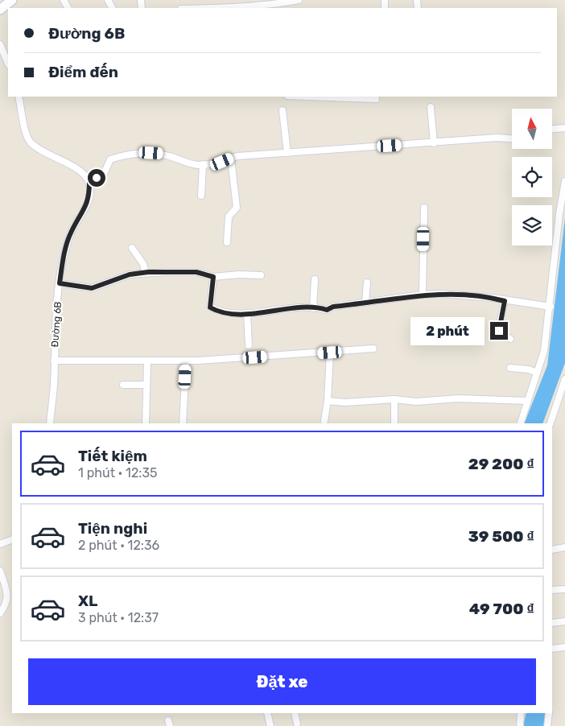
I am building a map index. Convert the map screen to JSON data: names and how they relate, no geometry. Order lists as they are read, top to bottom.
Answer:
{
  "streets": {
    "street": ["Đường 6B"]
  },
  "north": "top",
  "page": {
    "banner": ["Đường 6B", "Điểm đến"],
    "bubble": "2 phút",
    "list": [
      {
        "name": "Tiết kiệm",
        "note": "1 phút · 12:35",
        "value": "29 200 ₫"
      },
      {
        "name": "Tiện nghi",
        "note": "2 phút · 12:36",
        "value": "39 500 ₫"
      },
      {
        "name": "XL",
        "note": "3 phút · 12:37",
        "value": "49 700 ₫"
      }
    ],
    "buttons": "Đặt xe"
  }
}
